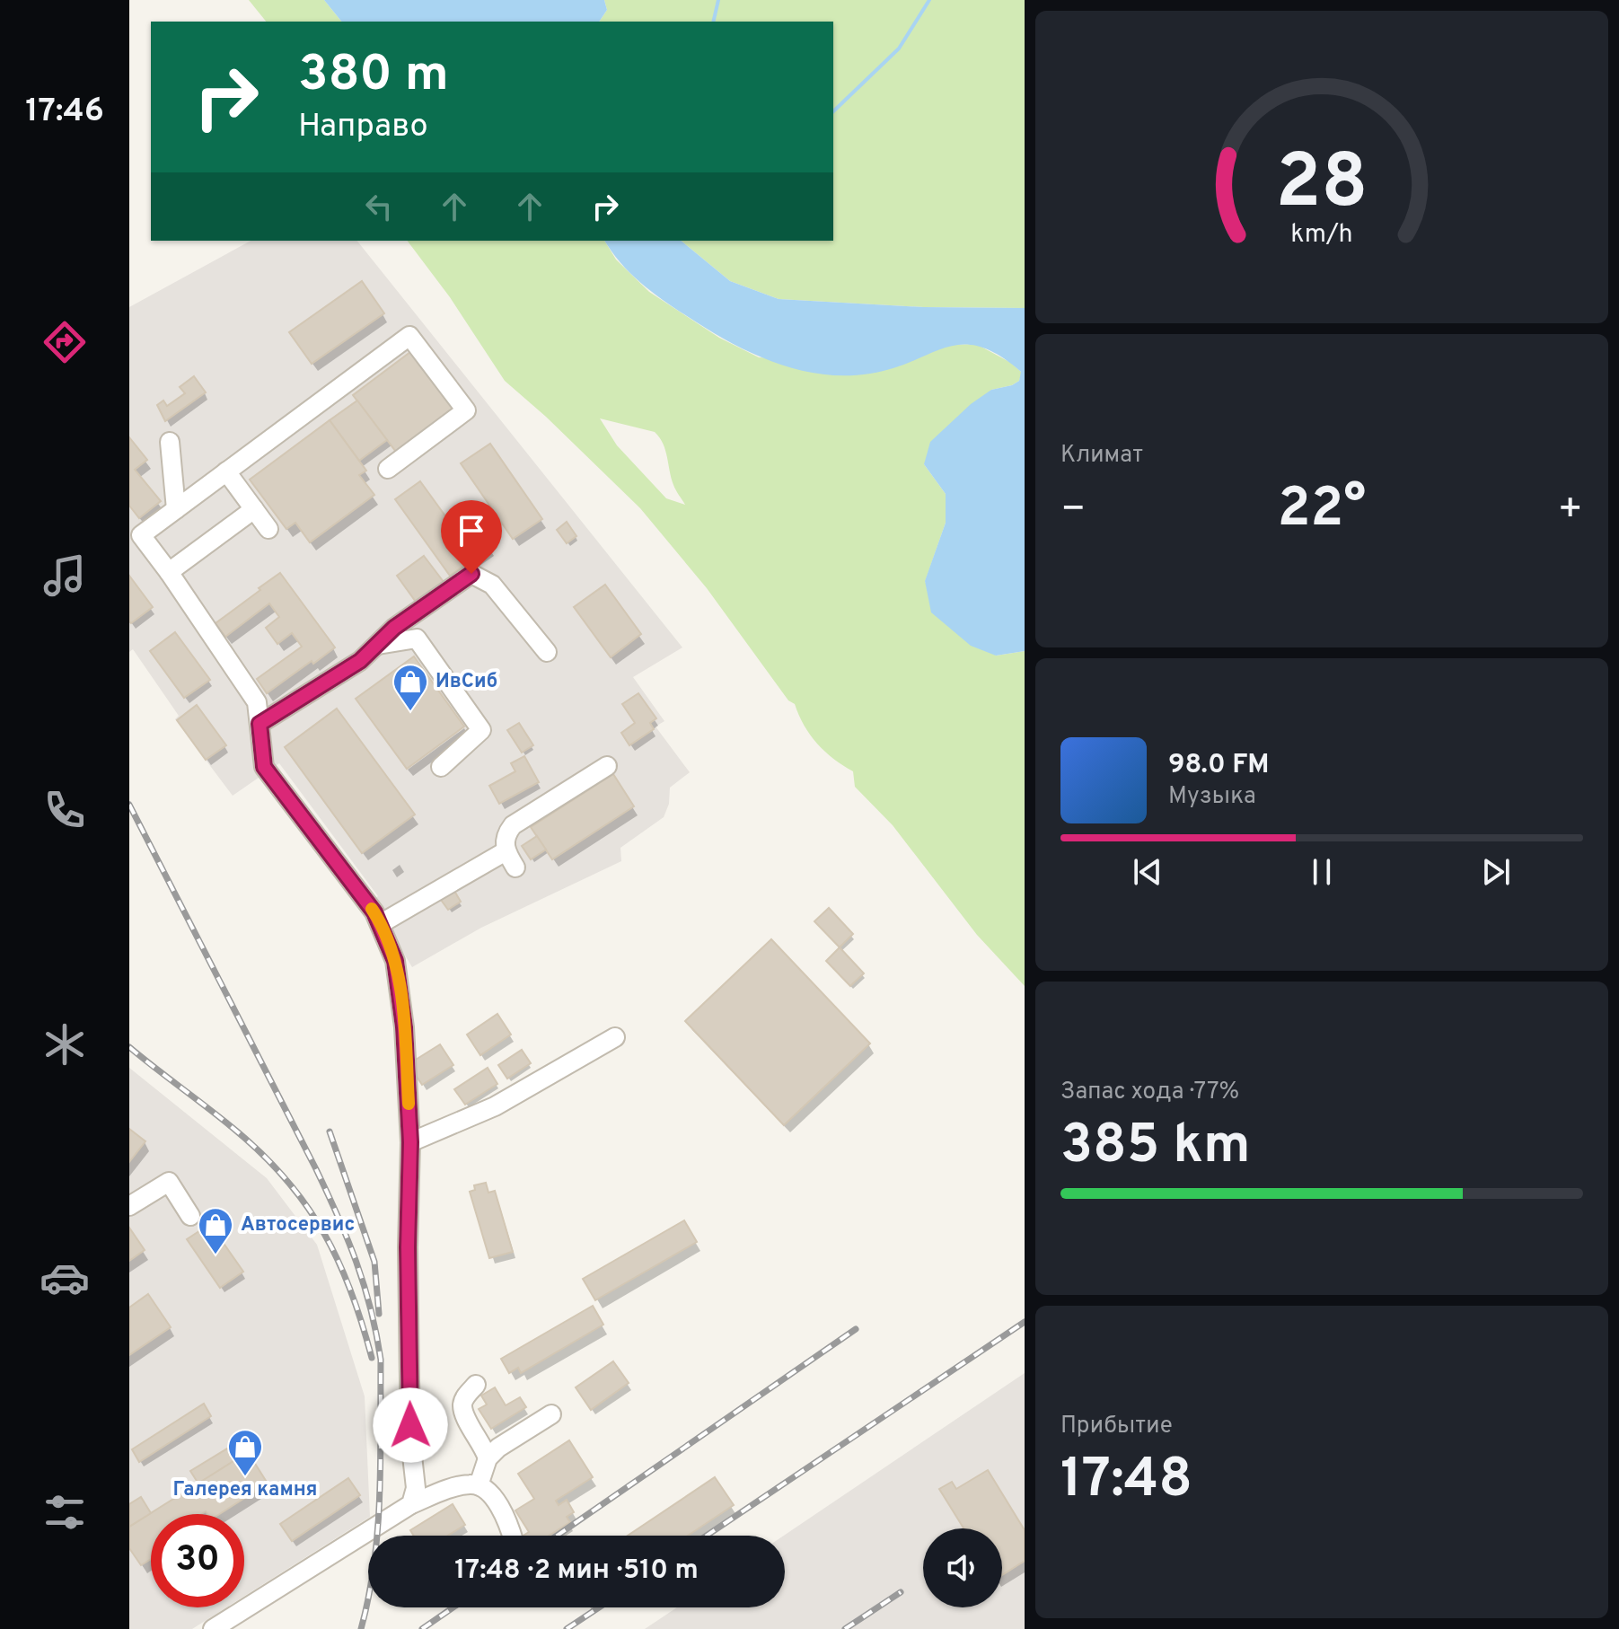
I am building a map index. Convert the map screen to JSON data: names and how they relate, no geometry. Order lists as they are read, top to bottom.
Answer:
{
  "places": {
    "shop": ["ИвСиб", "Автосервис", "Галерея камня"]
  },
  "page": {
    "tabs": "17:46",
    "turn": ["380 m", "Направо"],
    "tile": [
      "Климат",
      ["Запас хода · 77%", "385 km"],
      ["Прибытие", "17:48"]
    ],
    "heat": ["−", "22°", "+"],
    "song": ["98.0 FM", "Музыка"],
    "limit": "30",
    "trip": "17:48 · 2 мин · 510 m",
    "gauge": ["28", "km/h"]
  }
}
